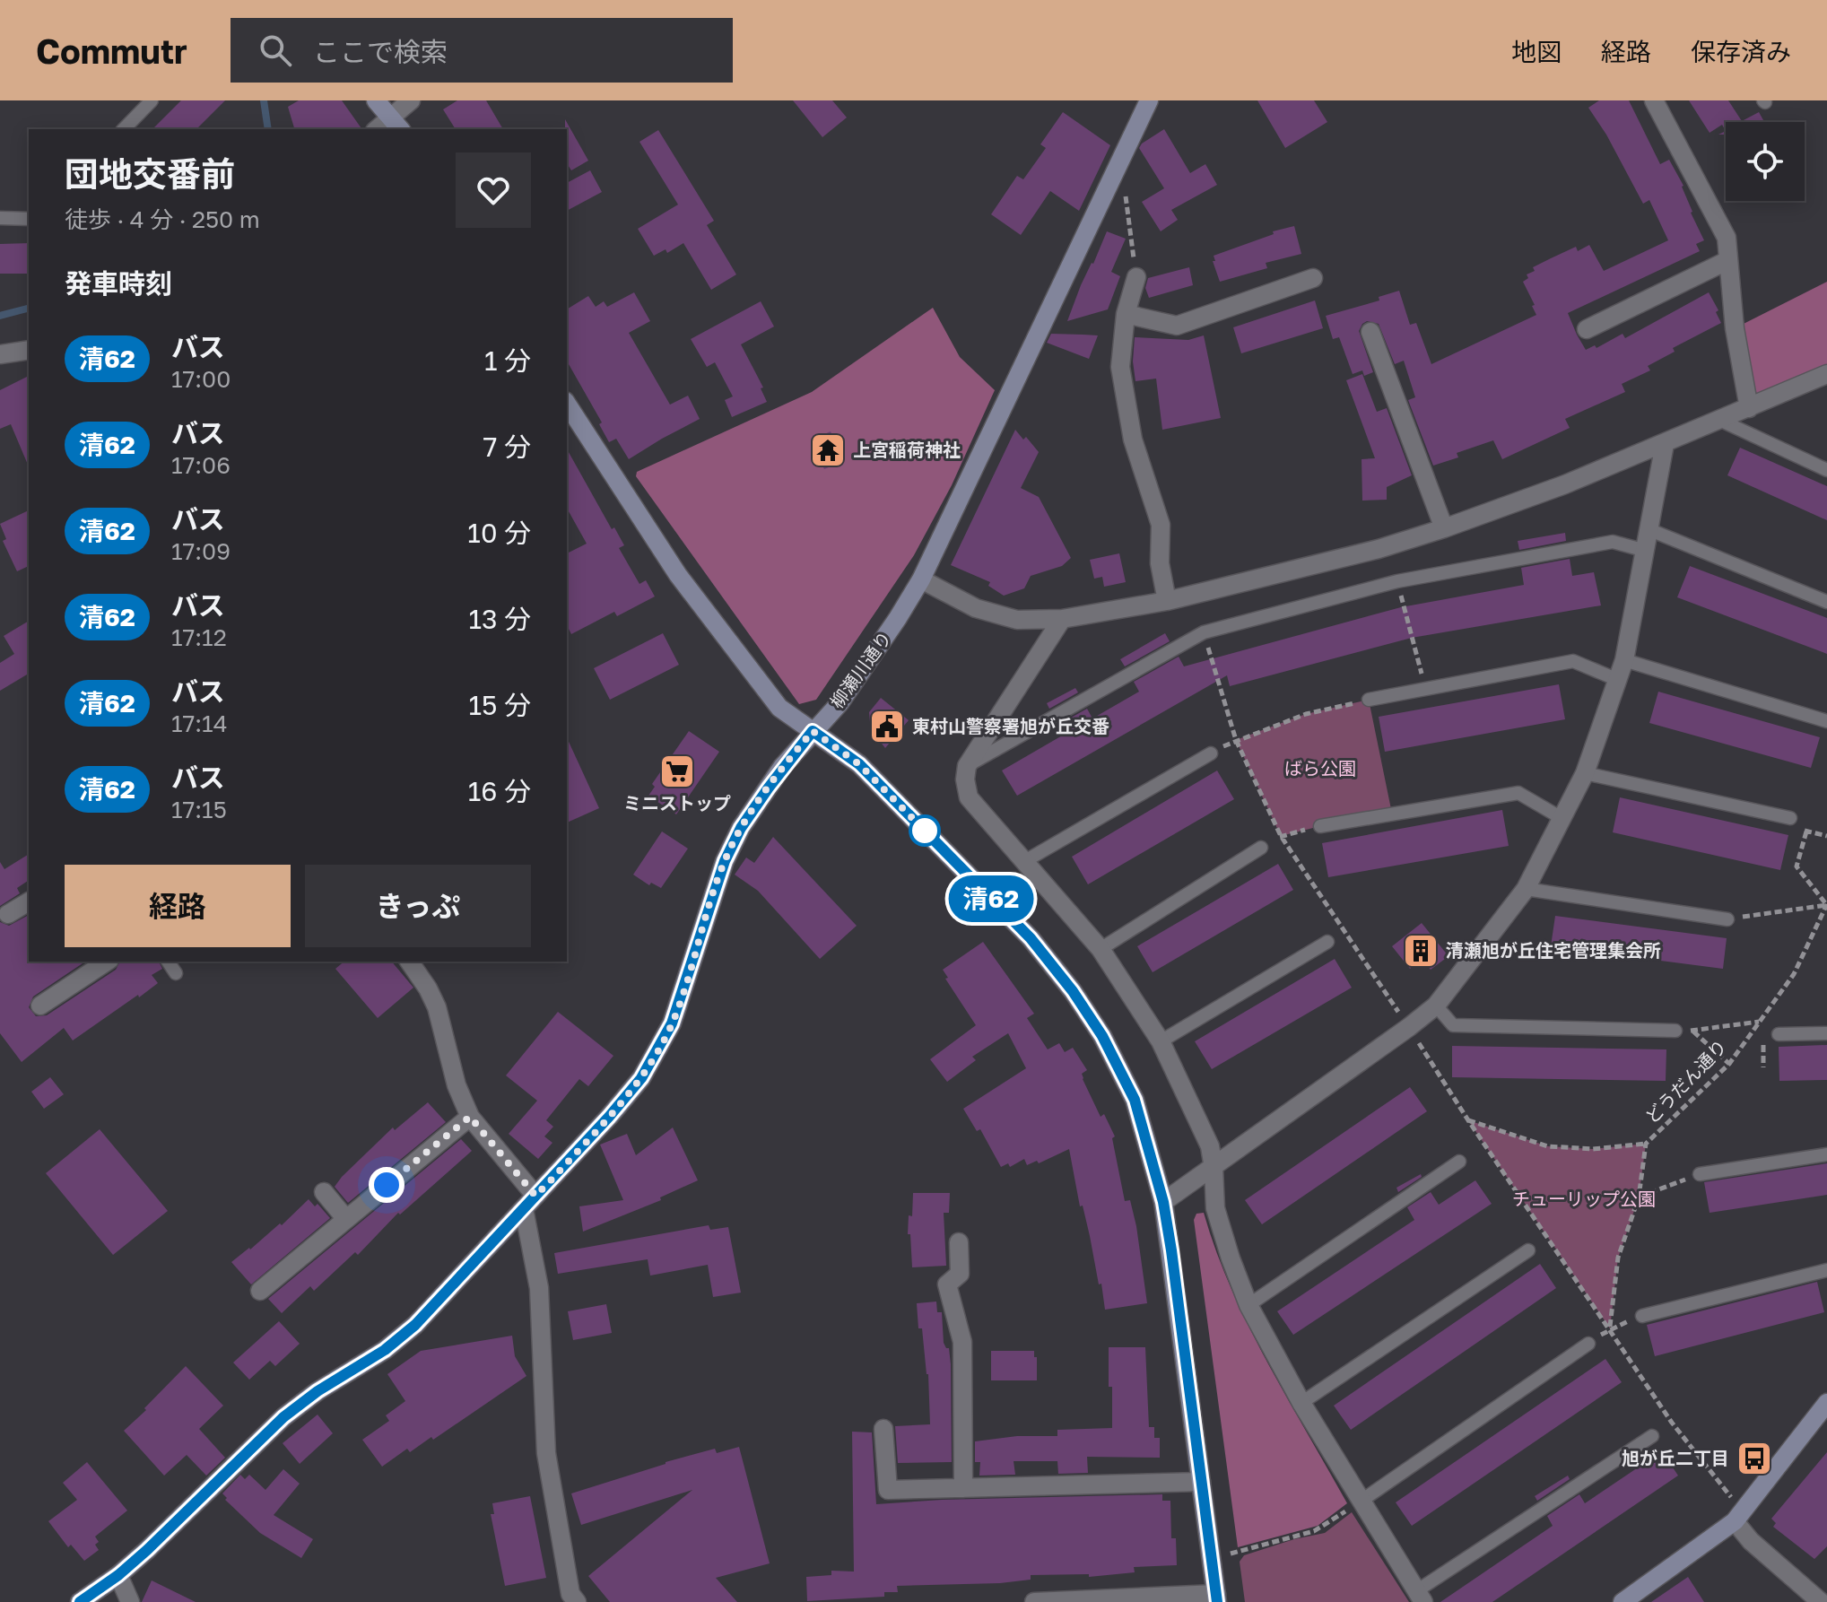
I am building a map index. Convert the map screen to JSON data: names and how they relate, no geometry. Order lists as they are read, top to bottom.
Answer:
{
  "streets": {
    "street": ["柳瀬川通り"],
    "path": ["どうだん通り"]
  },
  "parks": ["ばら公園", "チューリップ公園"],
  "places": {
    "temple": ["上宮稲荷神社"],
    "public building": ["東村山警察署旭が丘交番"],
    "supermarket": ["ミニストップ"],
    "building": ["清瀬旭が丘住宅管理集会所"],
    "bus stop": ["旭が丘二丁目"]
  },
  "lines": ["bus line 清62"],
  "page": {
    "header": "Commutr",
    "search": "ここで検索",
    "nav": ["地図", "経路", "保存済み"],
    "on_map": "清62",
    "heading": [
      ["団地交番前", "徒歩 · 4 分 · 250 m"],
      "発車時刻"
    ],
    "list": [
      {
        "mark": "清62",
        "name": "バス",
        "note": "17:00",
        "value": "1 分"
      },
      {
        "mark": "清62",
        "name": "バス",
        "note": "17:06",
        "value": "7 分"
      },
      {
        "mark": "清62",
        "name": "バス",
        "note": "17:09",
        "value": "10 分"
      },
      {
        "mark": "清62",
        "name": "バス",
        "note": "17:12",
        "value": "13 分"
      },
      {
        "mark": "清62",
        "name": "バス",
        "note": "17:14",
        "value": "15 分"
      },
      {
        "mark": "清62",
        "name": "バス",
        "note": "17:15",
        "value": "16 分"
      }
    ],
    "buttons": ["経路", "きっぷ"]
  }
}
